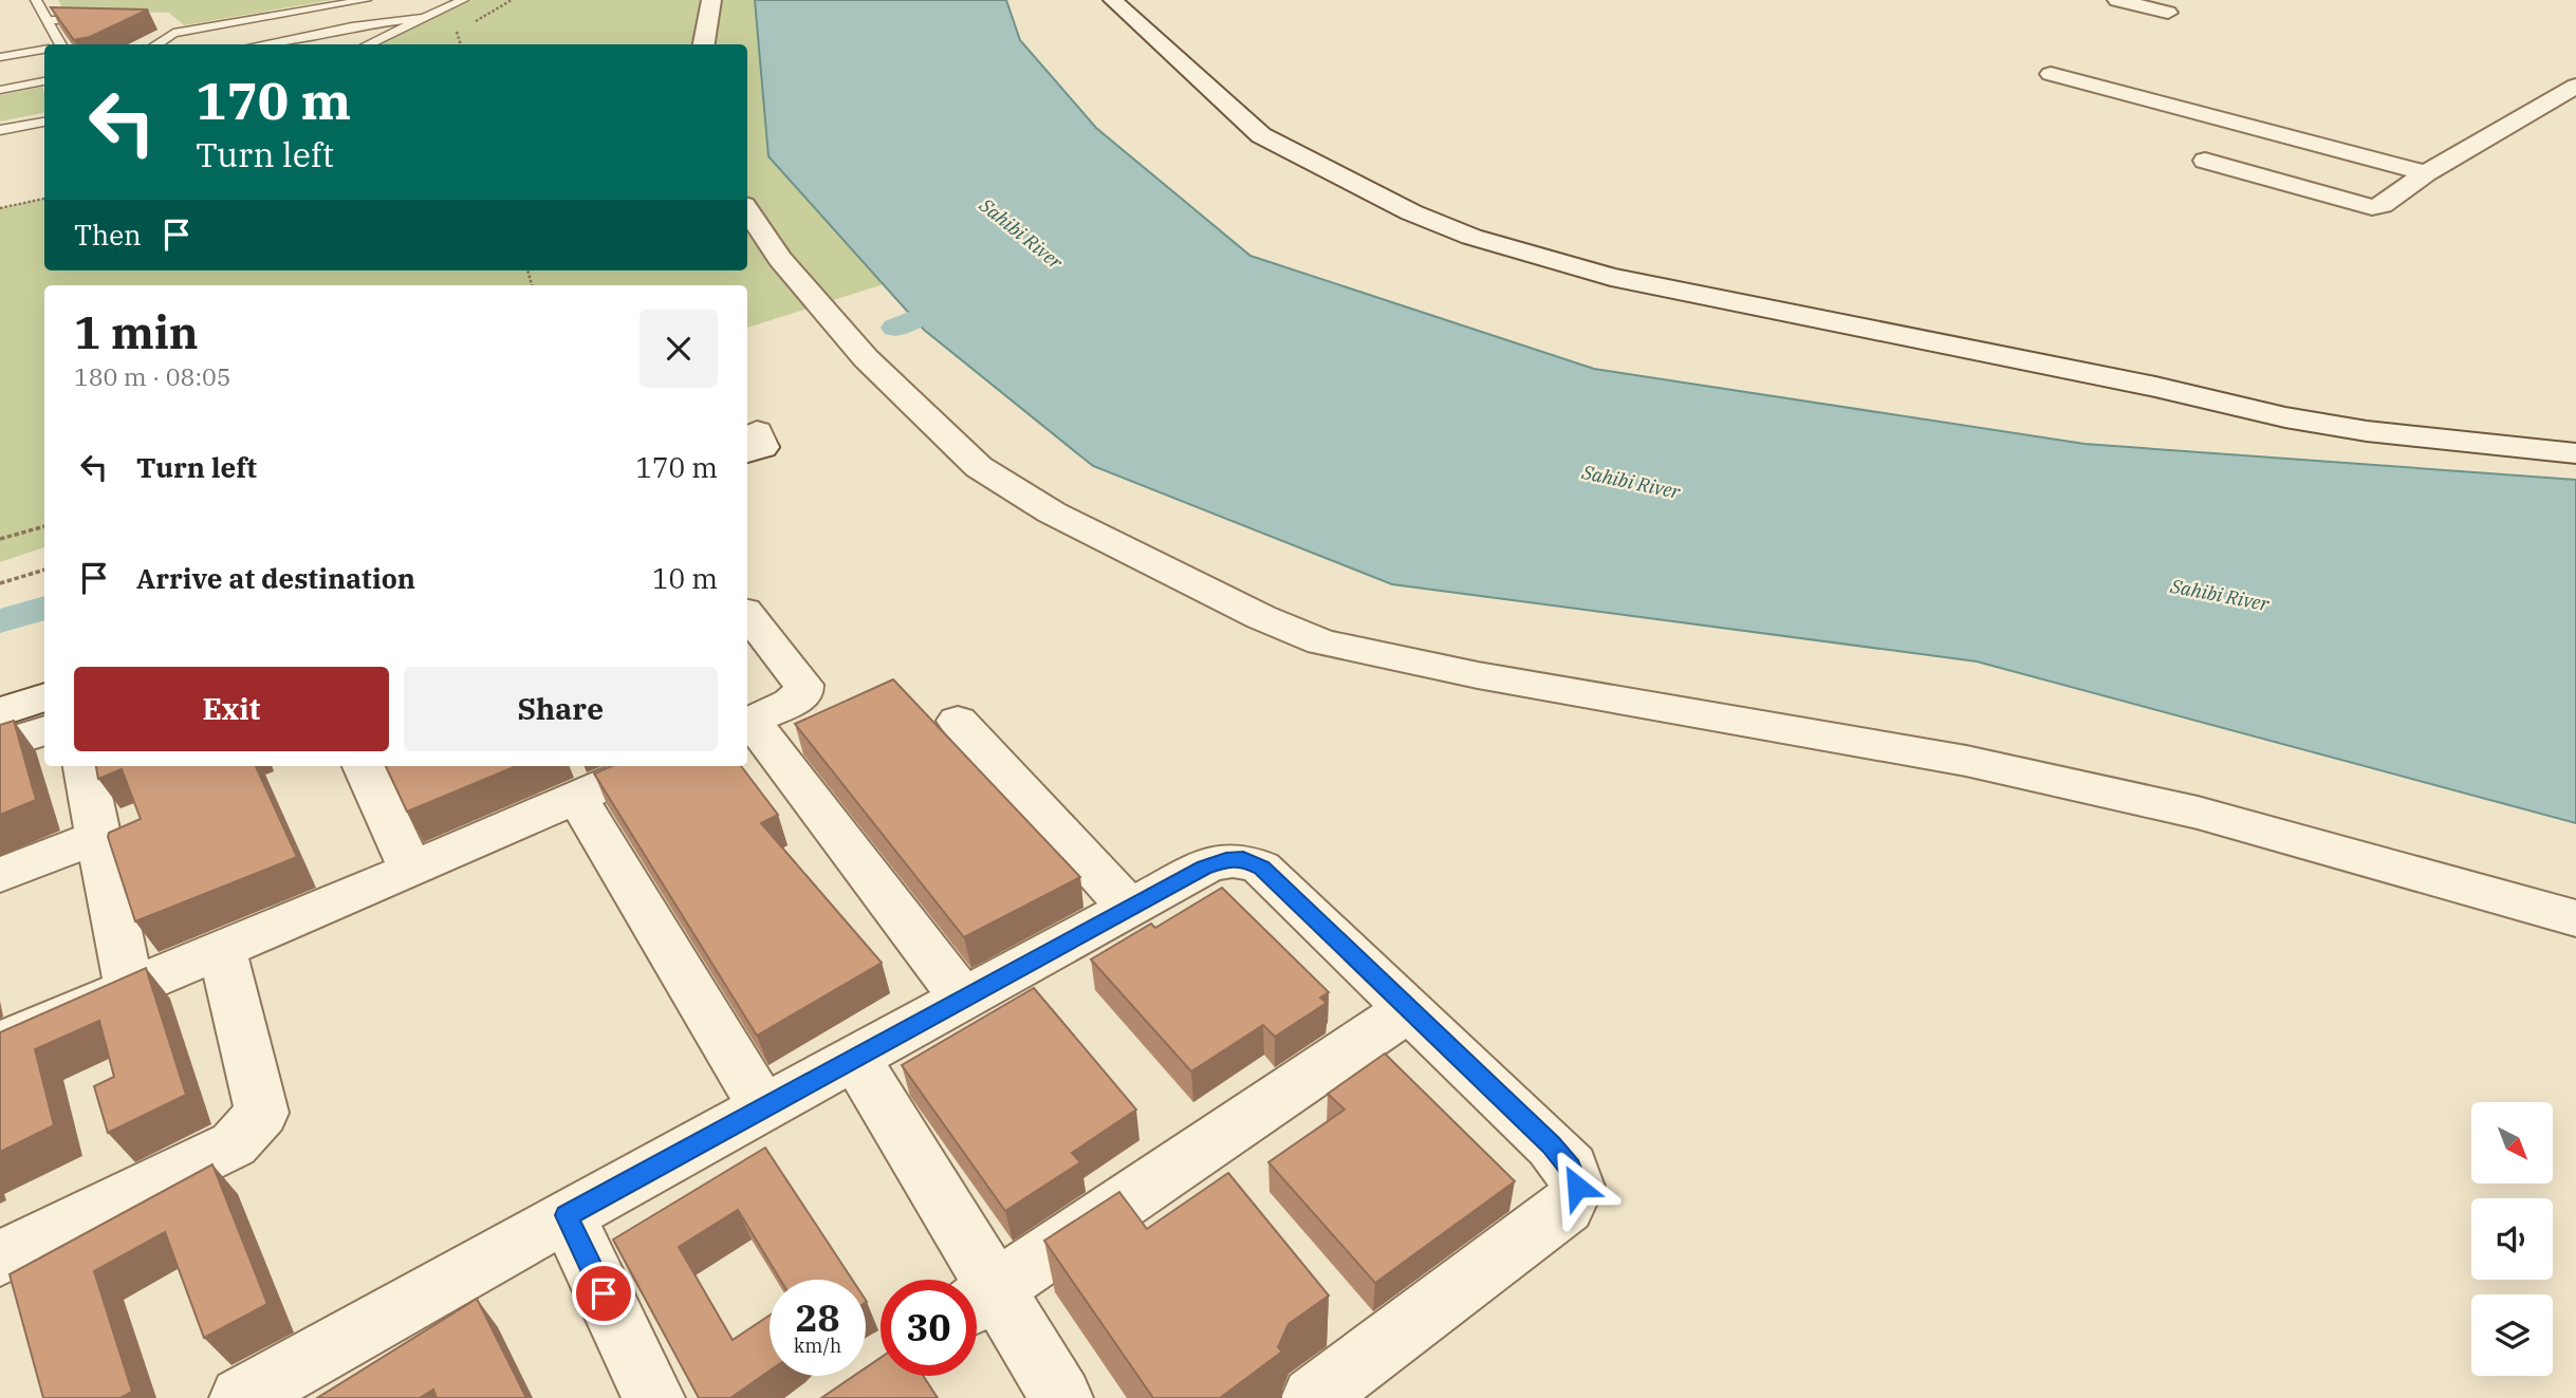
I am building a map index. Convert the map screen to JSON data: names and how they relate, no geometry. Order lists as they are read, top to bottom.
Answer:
{
  "water": ["Sahibi River"],
  "north": "bottom right",
  "page": {
    "turn": ["170 m", "Turn left"],
    "then": "Then",
    "heading": ["1 min", "180 m · 08:05"],
    "list": [
      {
        "name": "Turn left",
        "value": "170 m"
      },
      {
        "name": "Arrive at destination",
        "value": "10 m"
      }
    ],
    "buttons": ["Exit", "Share"],
    "speed": "28 km/h",
    "limit": "30"
  }
}
